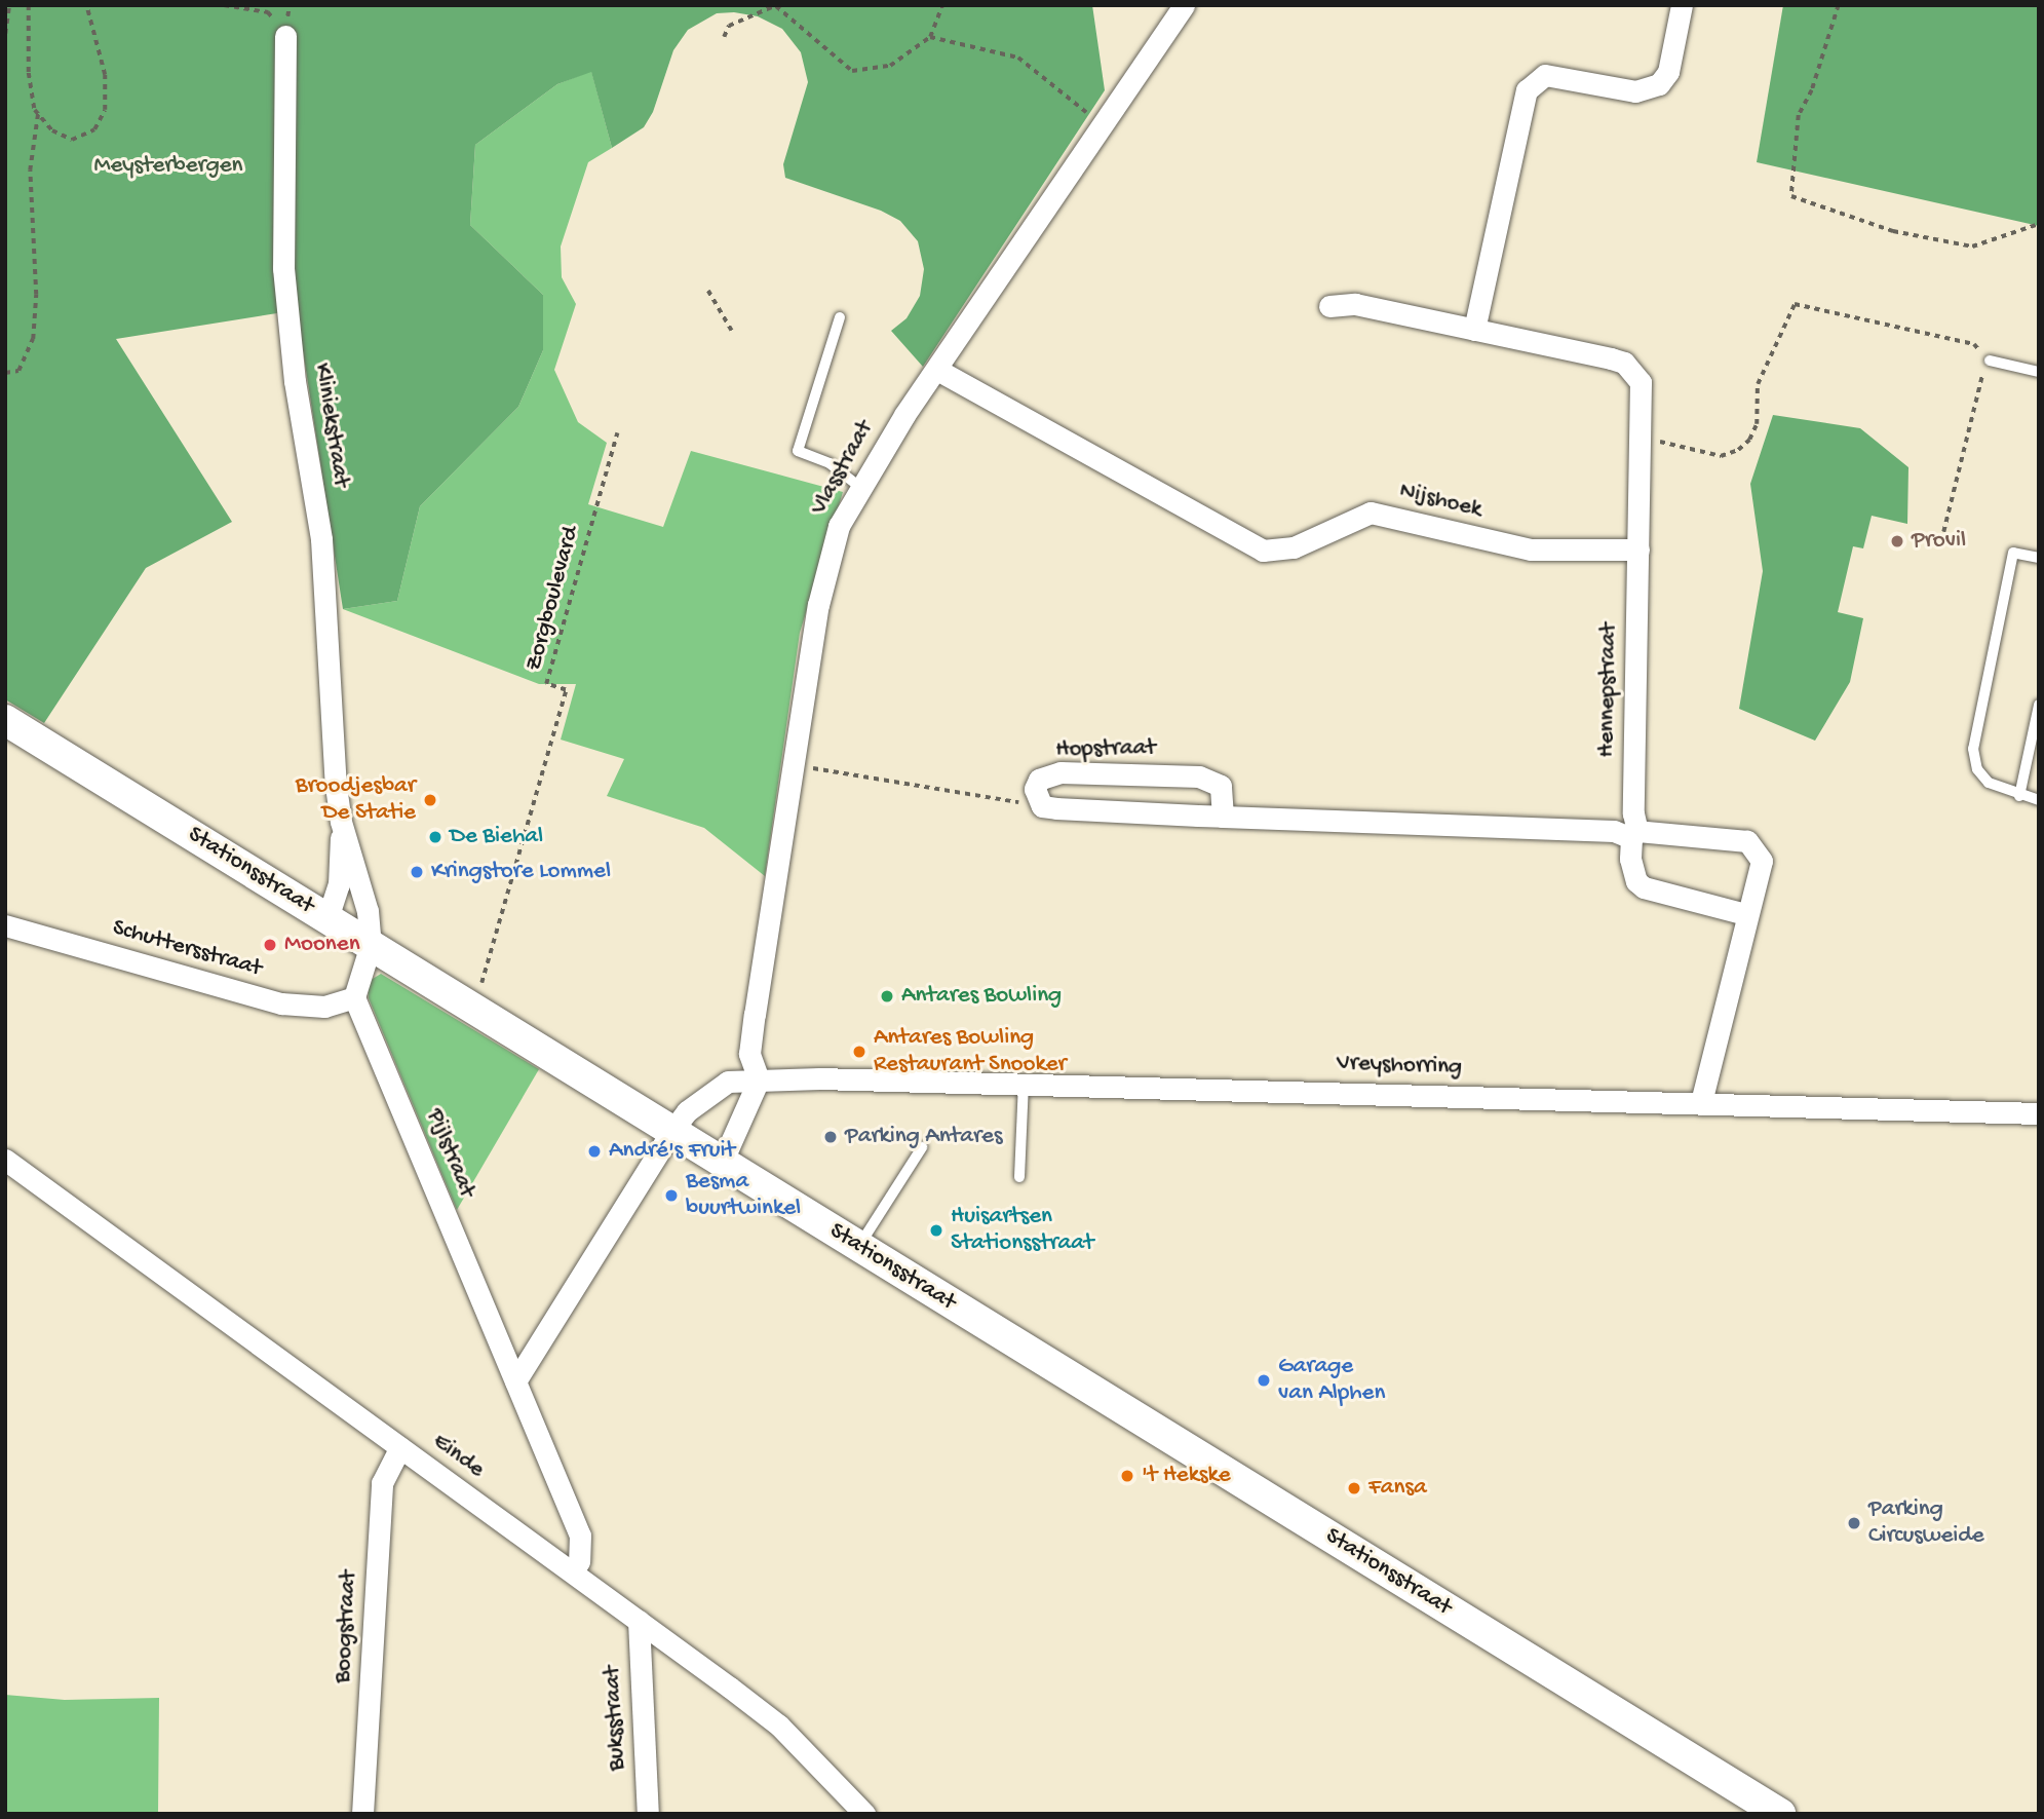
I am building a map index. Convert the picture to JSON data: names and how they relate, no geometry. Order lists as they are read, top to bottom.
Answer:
{
  "streets": {
    "main road": ["Stationsstraat"],
    "street": [
      "Kliniekstraat",
      "Vlasstraat",
      "Nijshoek",
      "Hennepstraat",
      "Hopstraat",
      "Schuttersstraat",
      "Vreyshorring",
      "Pijlstraat",
      "Einde",
      "Boogstraat",
      "Buksstraat"
    ],
    "path": ["Zorgboulevard"]
  },
  "crossings": [
    ["Kliniekstraat", "Stationsstraat"],
    ["Vlasstraat", "Nijshoek"],
    ["Vlasstraat", "Vreyshorring"],
    ["Nijshoek", "Hennepstraat"],
    ["Zorgboulevard", "Stationsstraat"],
    ["Stationsstraat", "Vreyshorring"],
    ["Schuttersstraat", "Pijlstraat"],
    ["Pijlstraat", "Einde"],
    ["Einde", "Boogstraat"],
    ["Einde", "Buksstraat"]
  ],
  "parks": ["Meysterbergen"],
  "places": [
    "Provil",
    "Broodjesbar De Statie",
    "De Biehal",
    "Kringstore Lommel",
    "Moonen",
    "Antares Bowling",
    "Antares Bowling Restaurant Snooker",
    "Parking Antares",
    "André's Fruit",
    "Besma buurtwinkel",
    "Huisartsen Stationsstraat",
    "Garage van Alphen",
    "'t Hekske",
    "Fansa",
    "Parking Circusweide"
  ]
}
